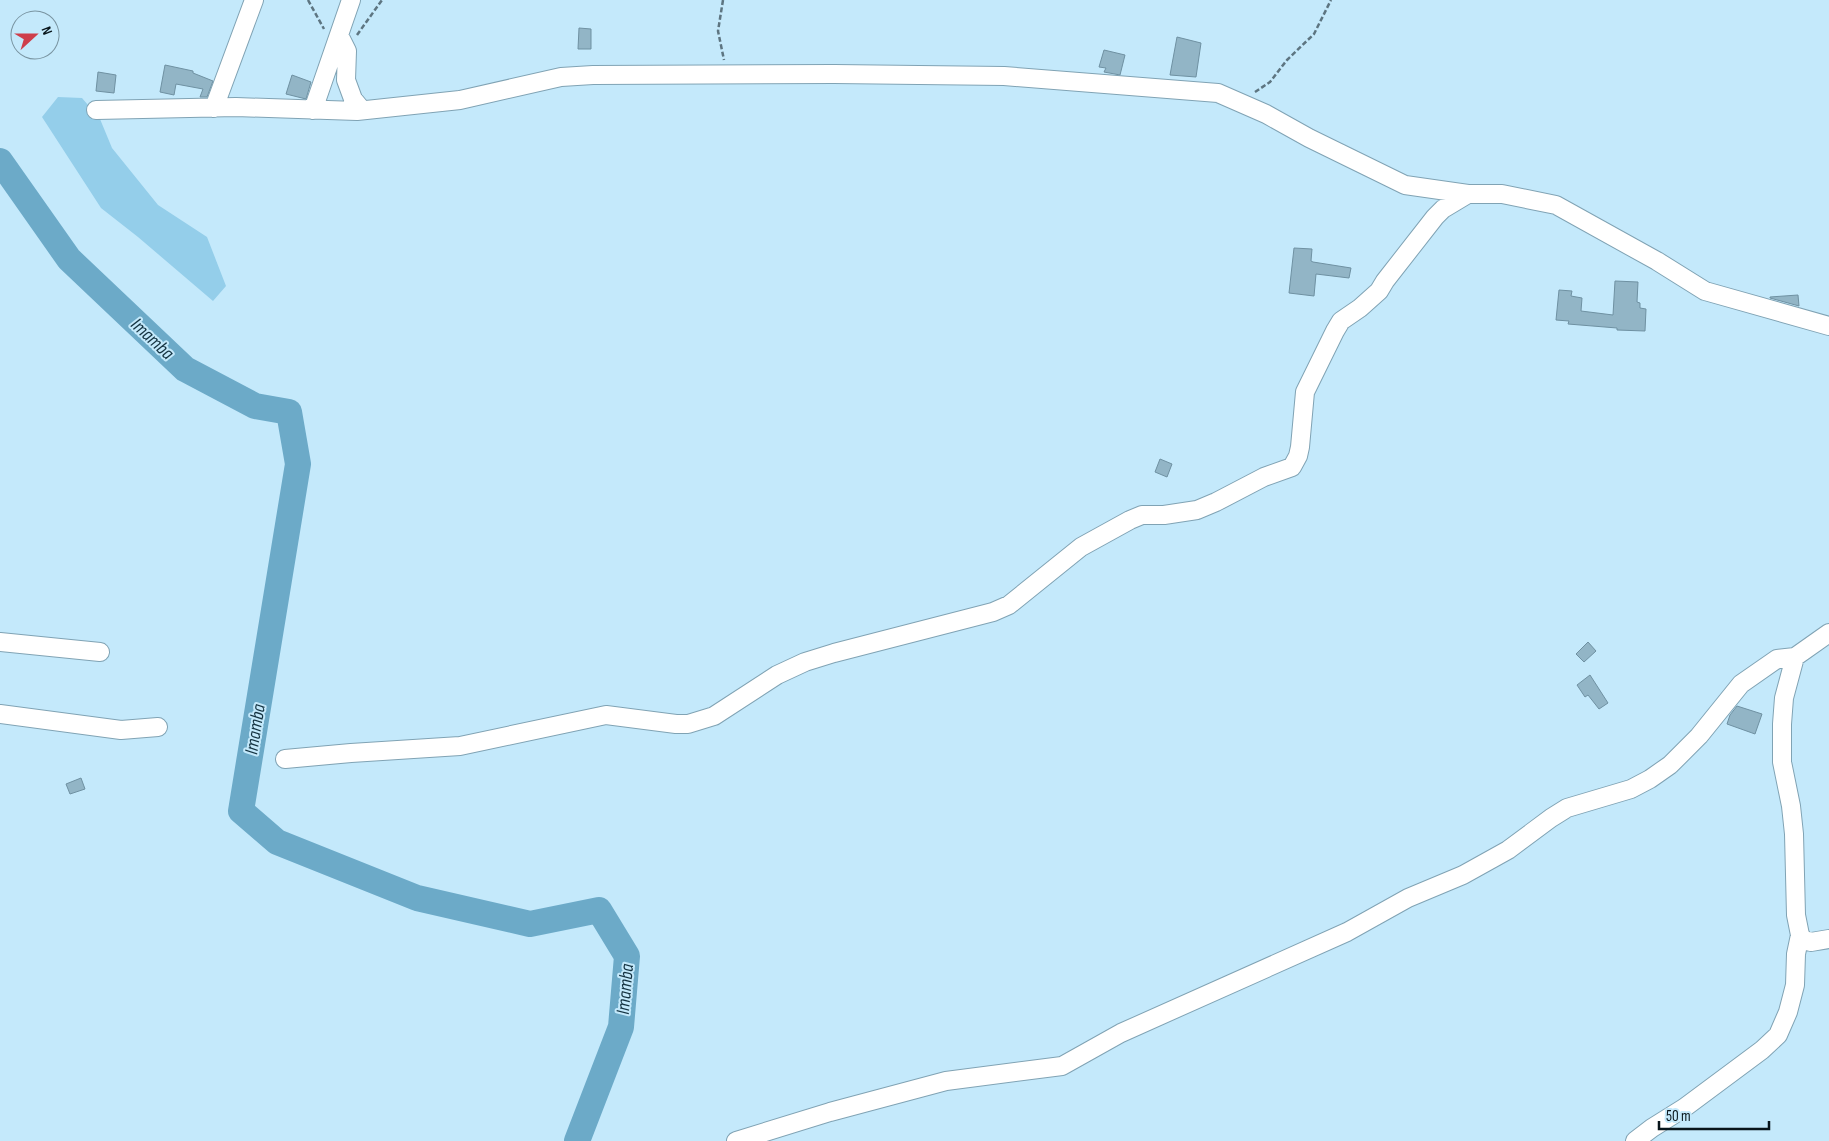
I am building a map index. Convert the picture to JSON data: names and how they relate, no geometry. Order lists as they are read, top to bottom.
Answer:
{
  "water": ["Imamba"],
  "scale_bar": "50 m",
  "north": "right"
}
